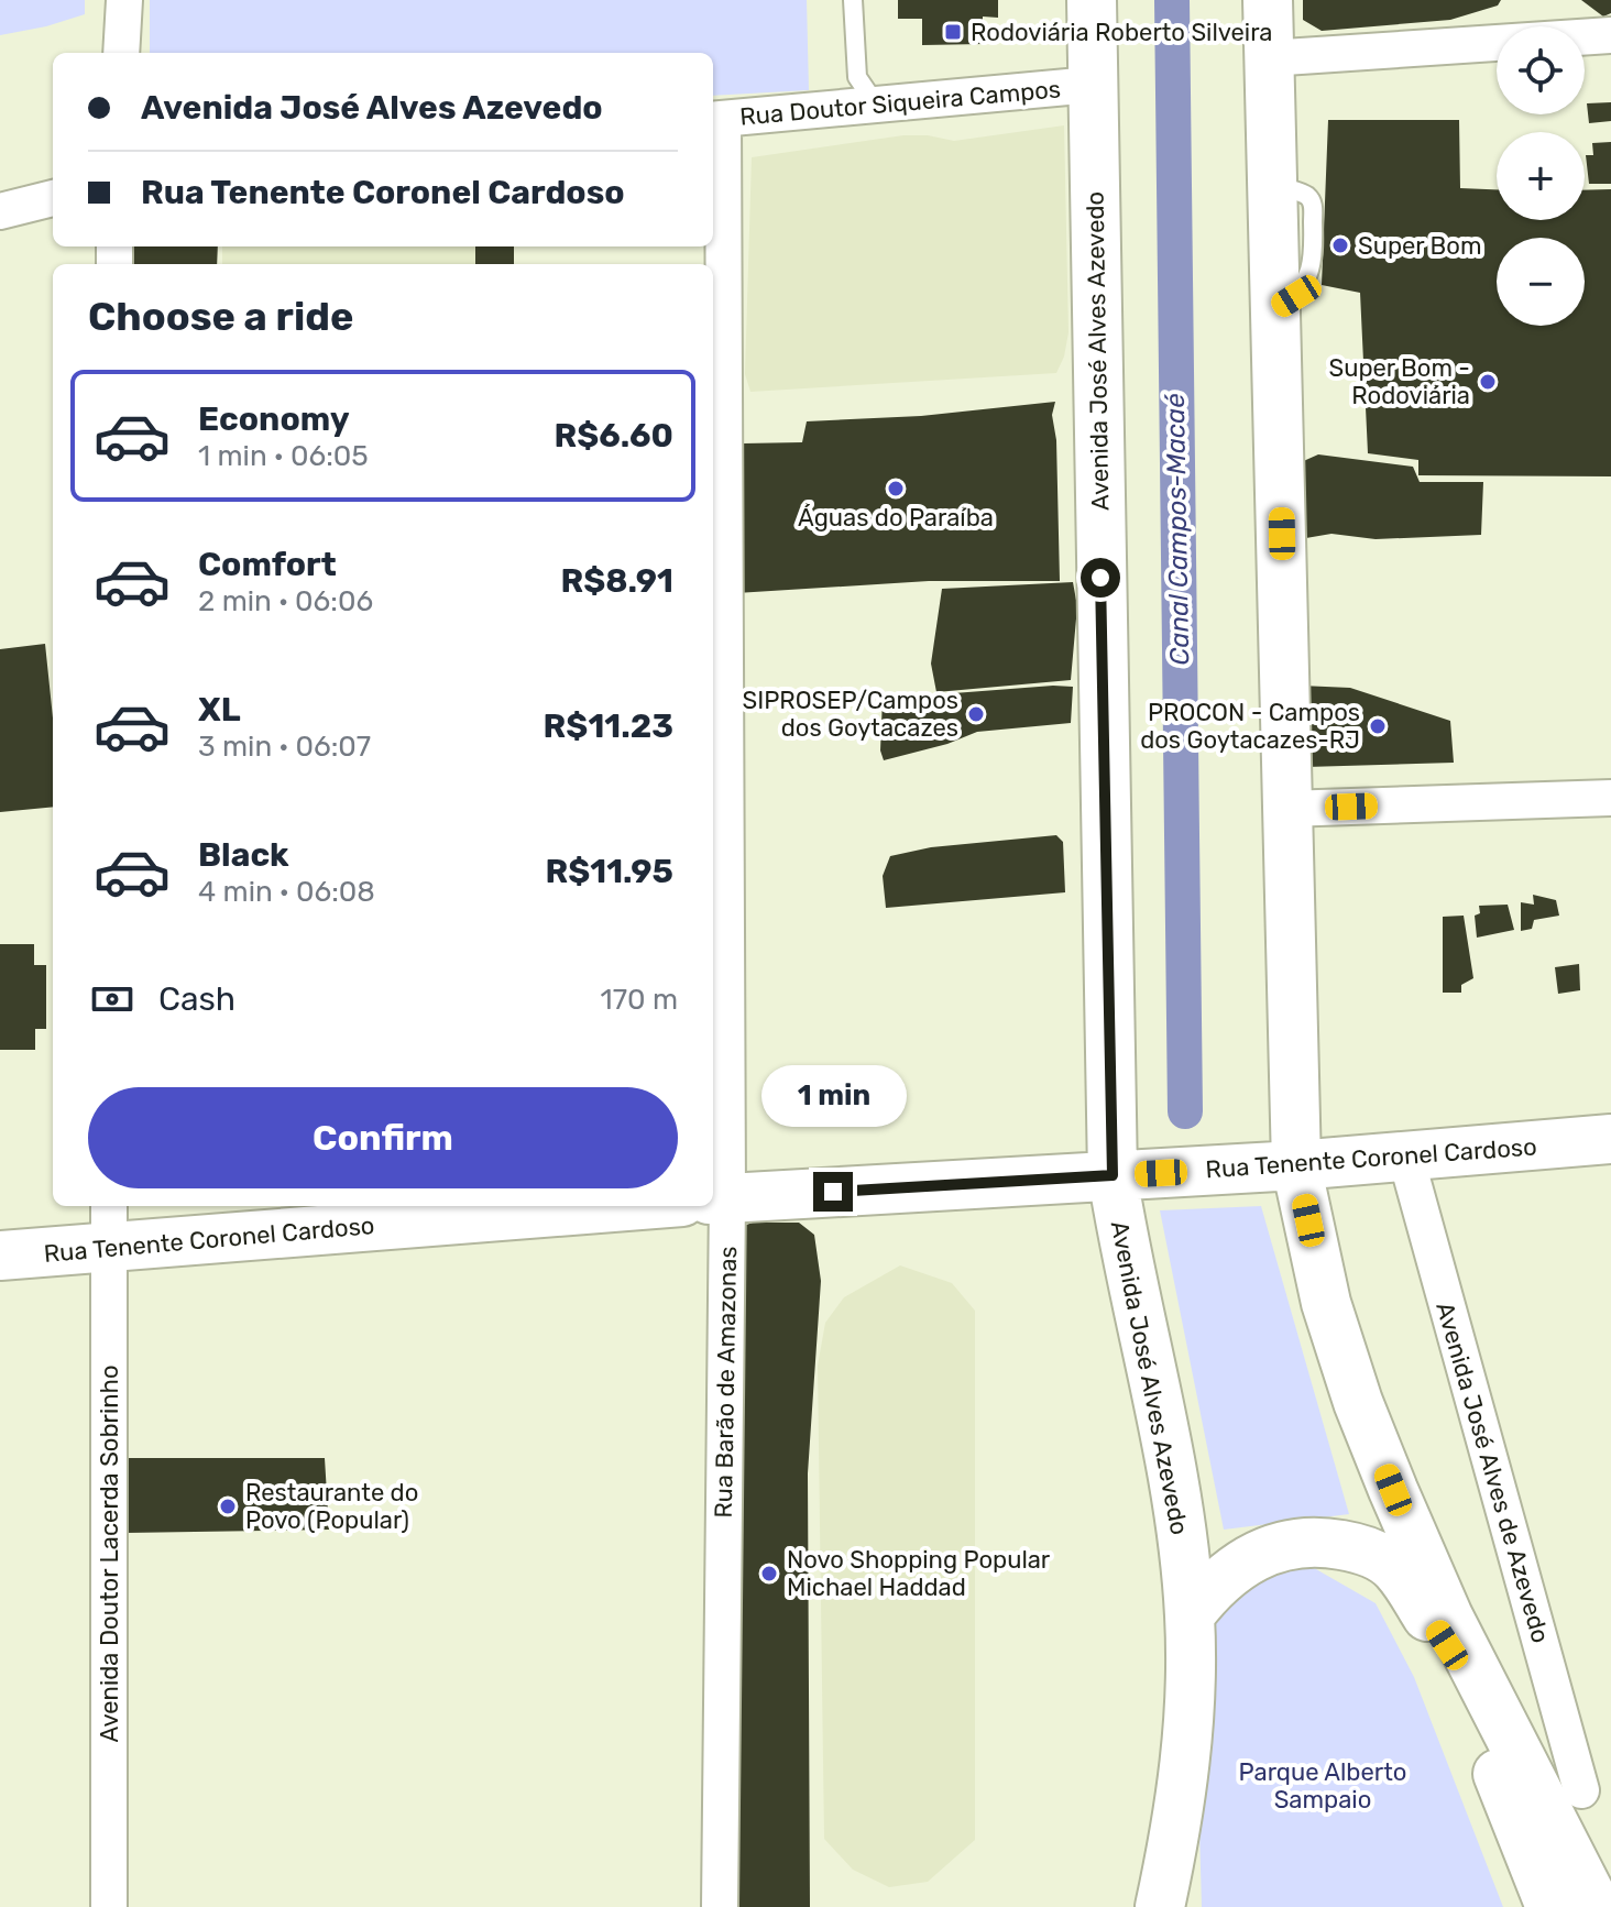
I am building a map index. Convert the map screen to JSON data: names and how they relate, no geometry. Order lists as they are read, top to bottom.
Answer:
{
  "streets": {
    "main road": ["Avenida José Alves Azevedo", "Rua Tenente Coronel Cardoso"],
    "street": [
      "Rua Doutor Siqueira Campos",
      "Rua Barão de Amazonas",
      "Avenida José Alves de Azevedo",
      "Avenida Doutor Lacerda Sobrinho"
    ]
  },
  "crossings": [
    ["Rua Doutor Siqueira Campos", "Avenida José Alves Azevedo"],
    ["Rua Doutor Siqueira Campos", "Rua Barão de Amazonas"],
    ["Avenida José Alves Azevedo", "Rua Tenente Coronel Cardoso"],
    ["Rua Tenente Coronel Cardoso", "Avenida José Alves de Azevedo"],
    ["Rua Tenente Coronel Cardoso", "Avenida Doutor Lacerda Sobrinho"]
  ],
  "water": ["Canal Campos-Macaé"],
  "parks": ["Parque Alberto Sampaio"],
  "places": {
    "transit": ["Rodoviária Roberto Silveira"],
    "other": [
      "Super Bom",
      "Super Bom - Rodoviária",
      "Águas do Paraíba",
      "SIPROSEP/Campos dos Goytacazes",
      "PROCON - Campos dos Goytacazes-RJ",
      "Restaurante do Povo (Popular)",
      "Novo Shopping Popular Michael Haddad"
    ]
  },
  "page": {
    "map_buttons": ["+", "−"],
    "banner": ["Avenida José Alves Azevedo", "Rua Tenente Coronel Cardoso"],
    "heading": "Choose a ride",
    "list": [
      {
        "name": "Economy",
        "note": "1 min · 06:05",
        "value": "R$6.60"
      },
      {
        "name": "Comfort",
        "note": "2 min · 06:06",
        "value": "R$8.91"
      },
      {
        "name": "XL",
        "note": "3 min · 06:07",
        "value": "R$11.23"
      },
      {
        "name": "Black",
        "note": "4 min · 06:08",
        "value": "R$11.95"
      }
    ],
    "pay": ["Cash", "170 m"],
    "bubble": "1 min",
    "buttons": "Confirm"
  }
}
